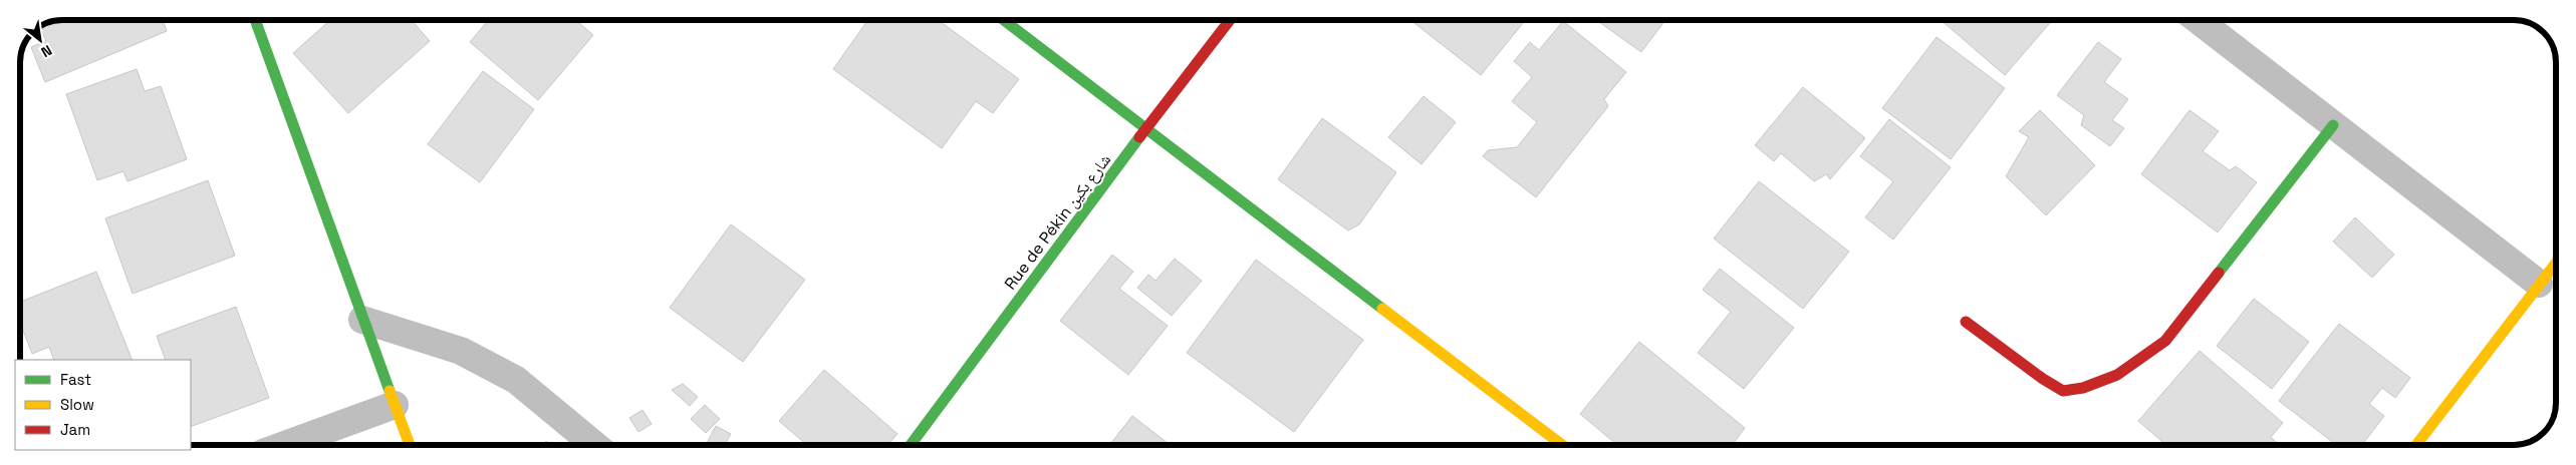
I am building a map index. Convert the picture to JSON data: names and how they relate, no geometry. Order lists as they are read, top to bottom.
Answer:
{
  "streets": {
    "street": ["Rue de Pékin شارع بكين"]
  },
  "legend": ["Fast", "Slow", "Jam"],
  "north": "bottom right"
}
